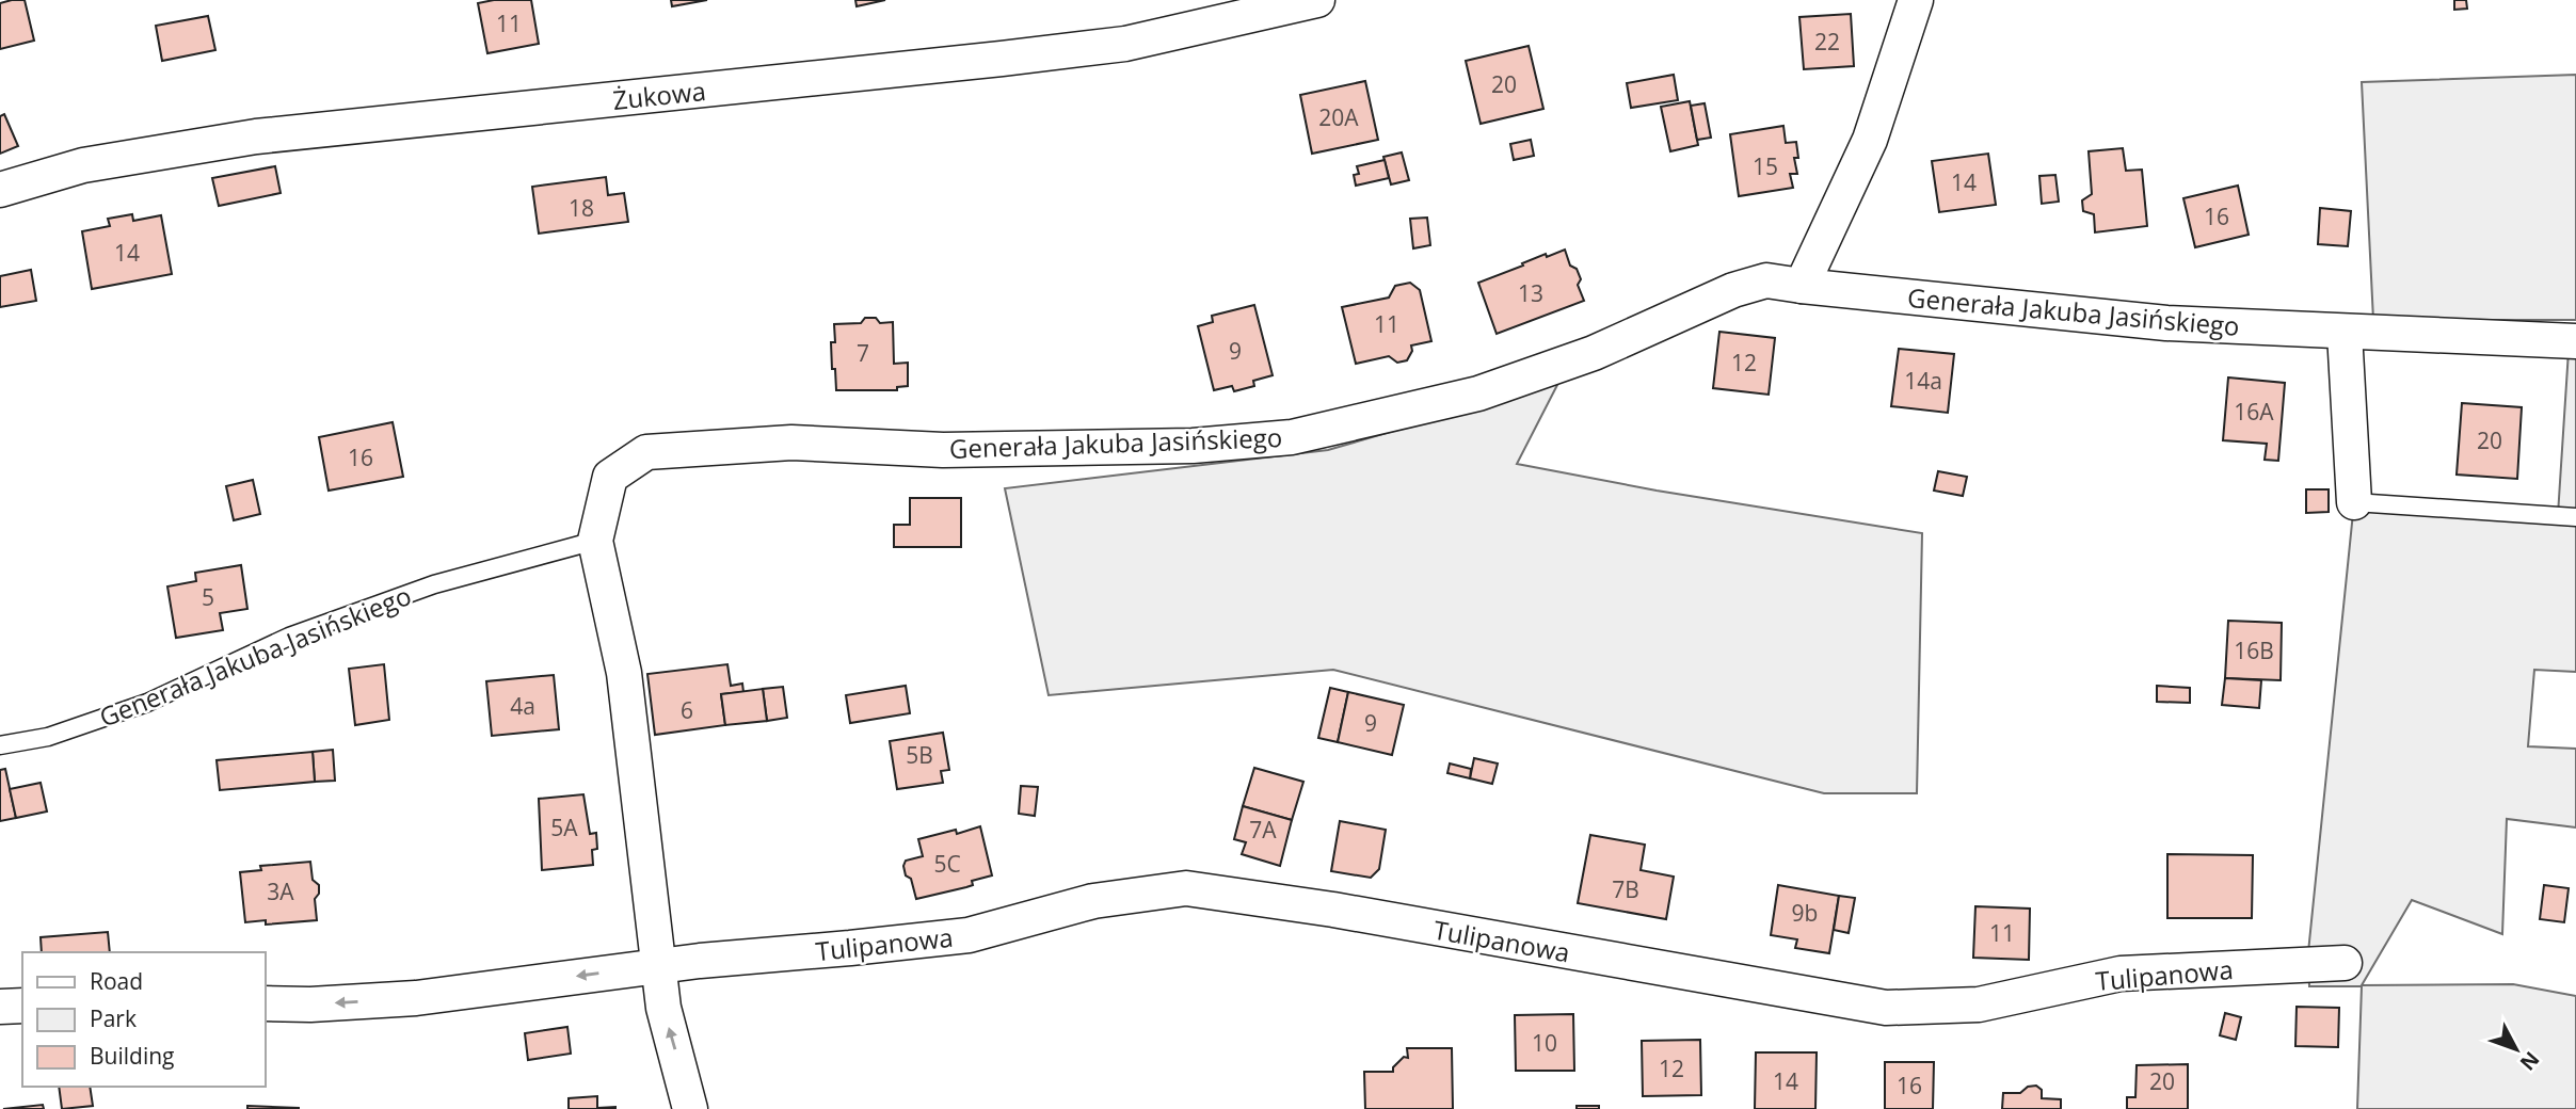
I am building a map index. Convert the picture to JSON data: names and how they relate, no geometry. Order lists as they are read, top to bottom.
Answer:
{
  "streets": {
    "street": ["Żukowa", "Generała Jakuba Jasińskiego", "Tulipanowa"]
  },
  "crossings": [
    ["Generała Jakuba Jasińskiego", "Tulipanowa"]
  ],
  "house_numbers": [
    "11",
    "22",
    "20",
    "20A",
    "15",
    "14",
    "18",
    "16",
    "14",
    "13",
    "11",
    "9",
    "7",
    "12",
    "14a",
    "16A",
    "20",
    "16",
    "5",
    "16B",
    "4a",
    "6",
    "9",
    "5B",
    "5A",
    "7A",
    "5C",
    "7B",
    "3A",
    "9b",
    "11",
    "10",
    "12",
    "14",
    "20",
    "16"
  ],
  "legend": ["Road", "Park", "Building"],
  "north": "bottom right"
}
